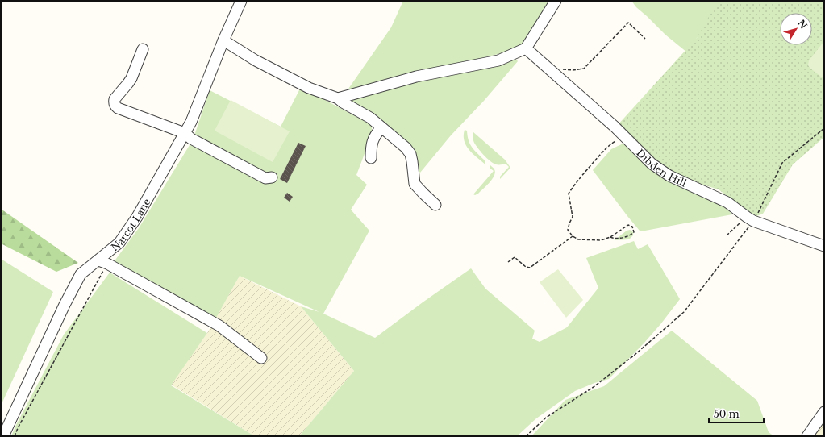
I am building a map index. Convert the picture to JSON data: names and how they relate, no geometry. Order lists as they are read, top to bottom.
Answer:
{
  "streets": {
    "street": ["Dibden Hill", "Narcot Lane"]
  },
  "scale_bar": "50 m",
  "north": "top right"
}
